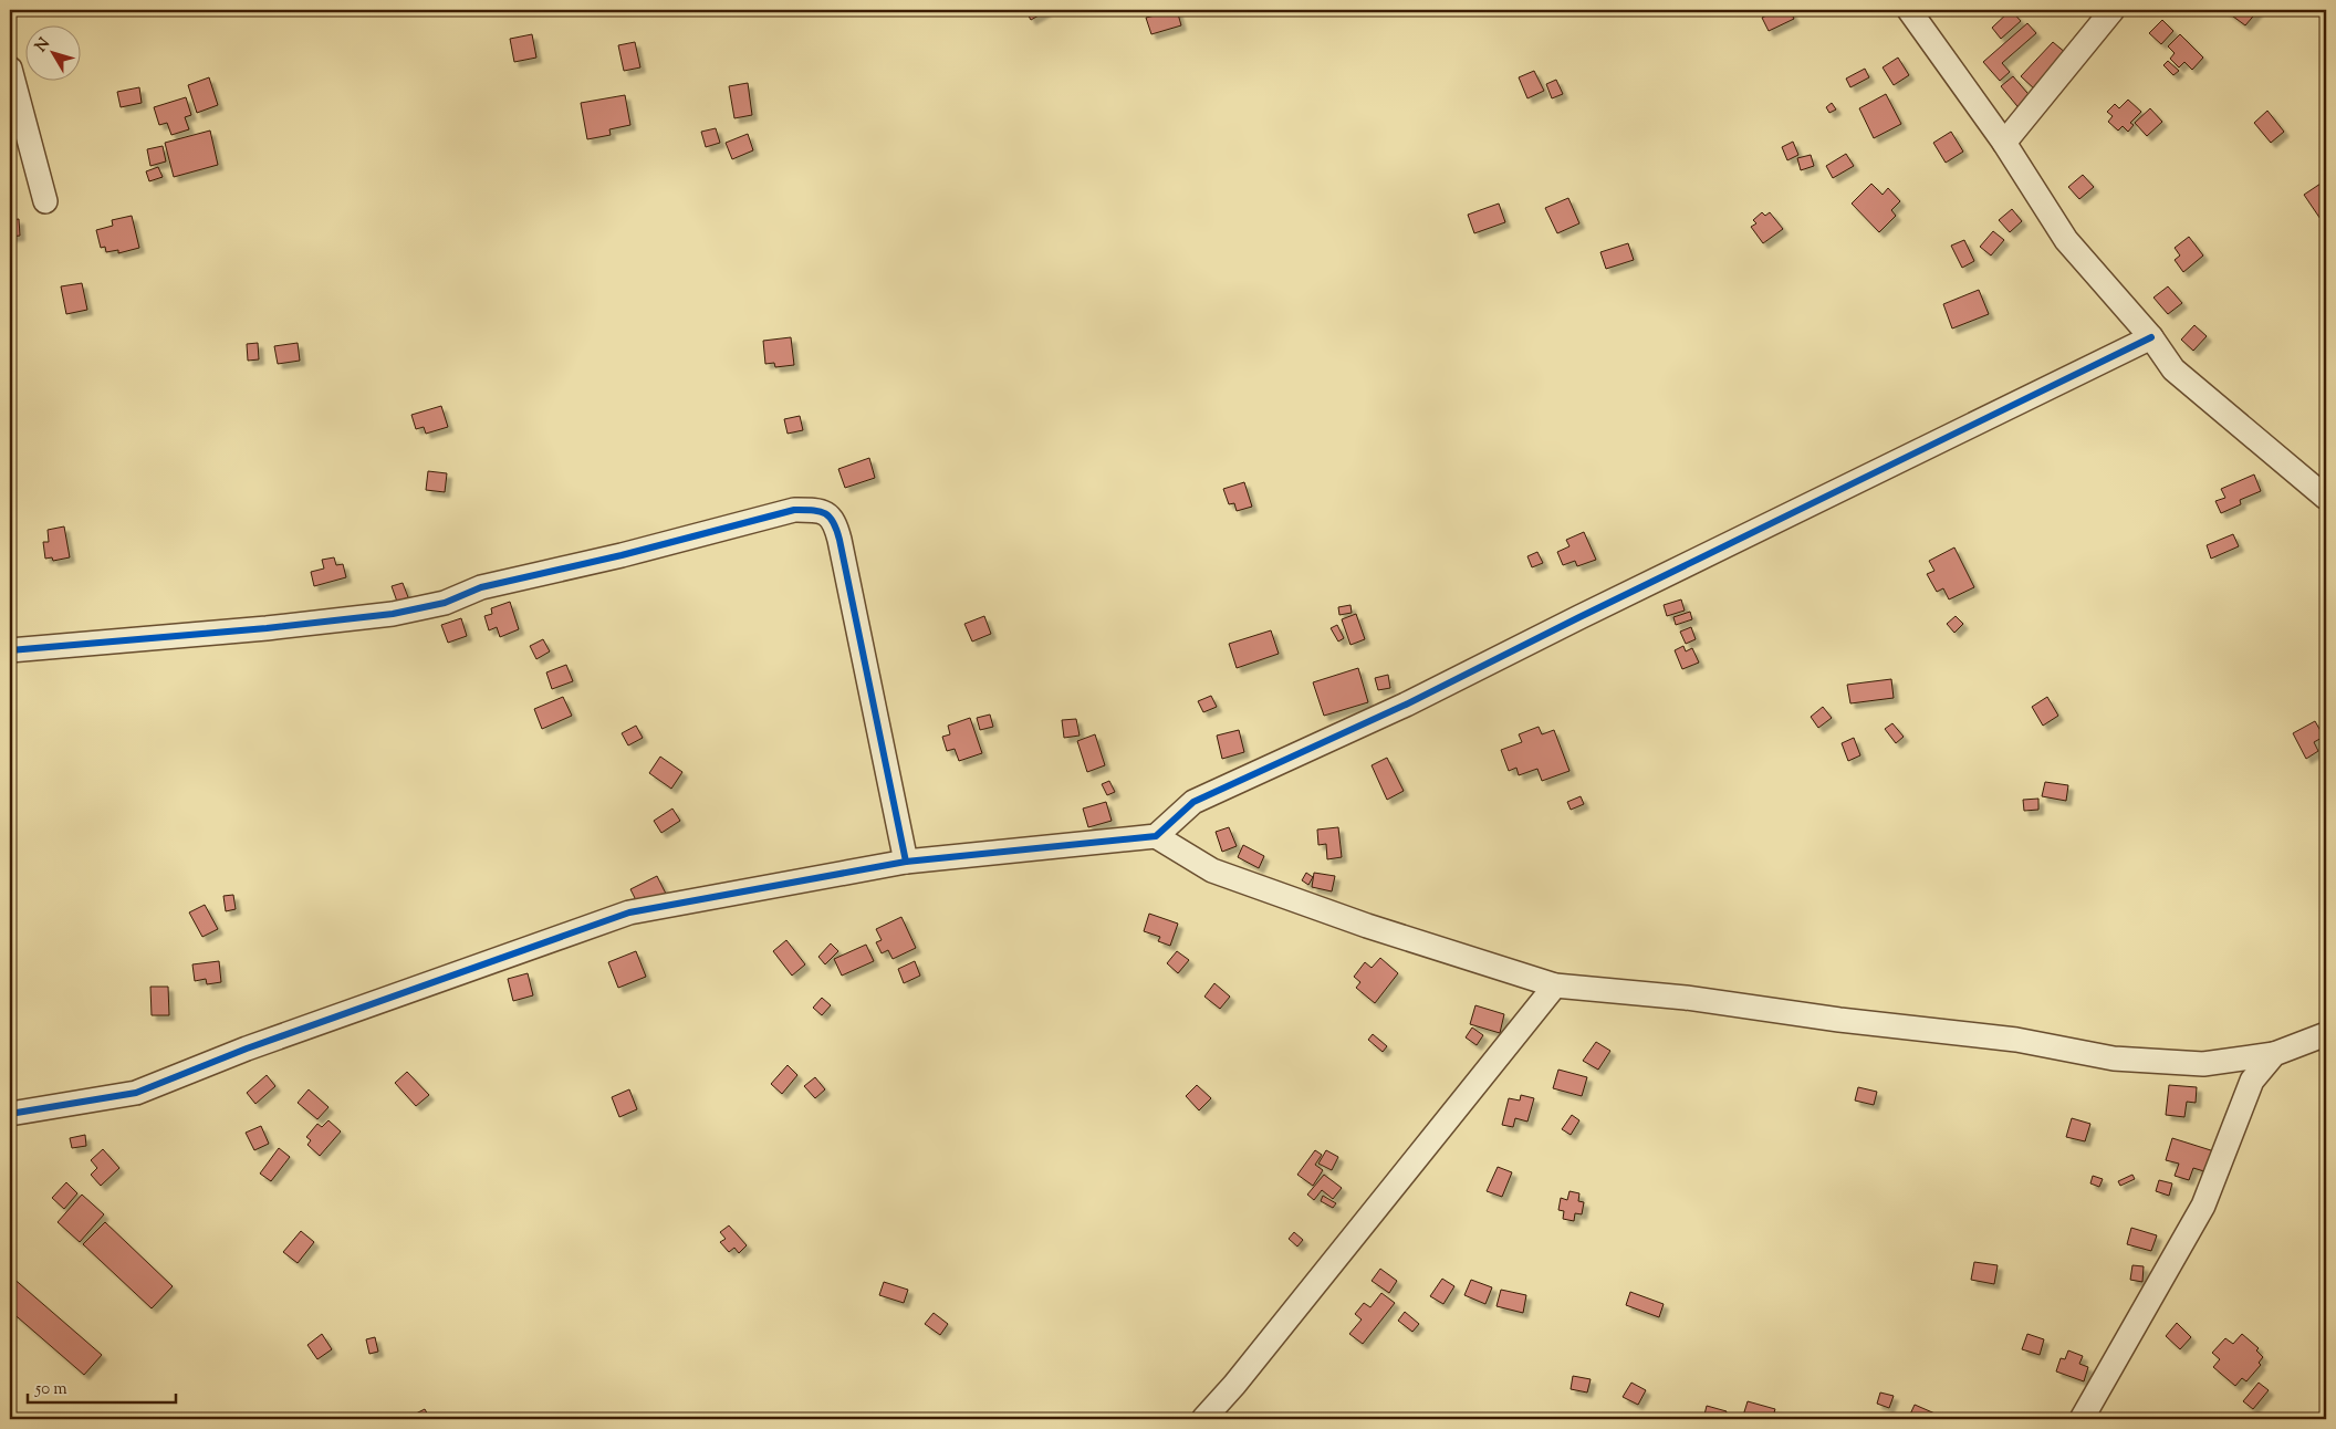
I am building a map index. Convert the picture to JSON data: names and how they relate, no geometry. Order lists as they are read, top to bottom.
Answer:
{
  "scale_bar": "50 m",
  "north": "top left"
}
